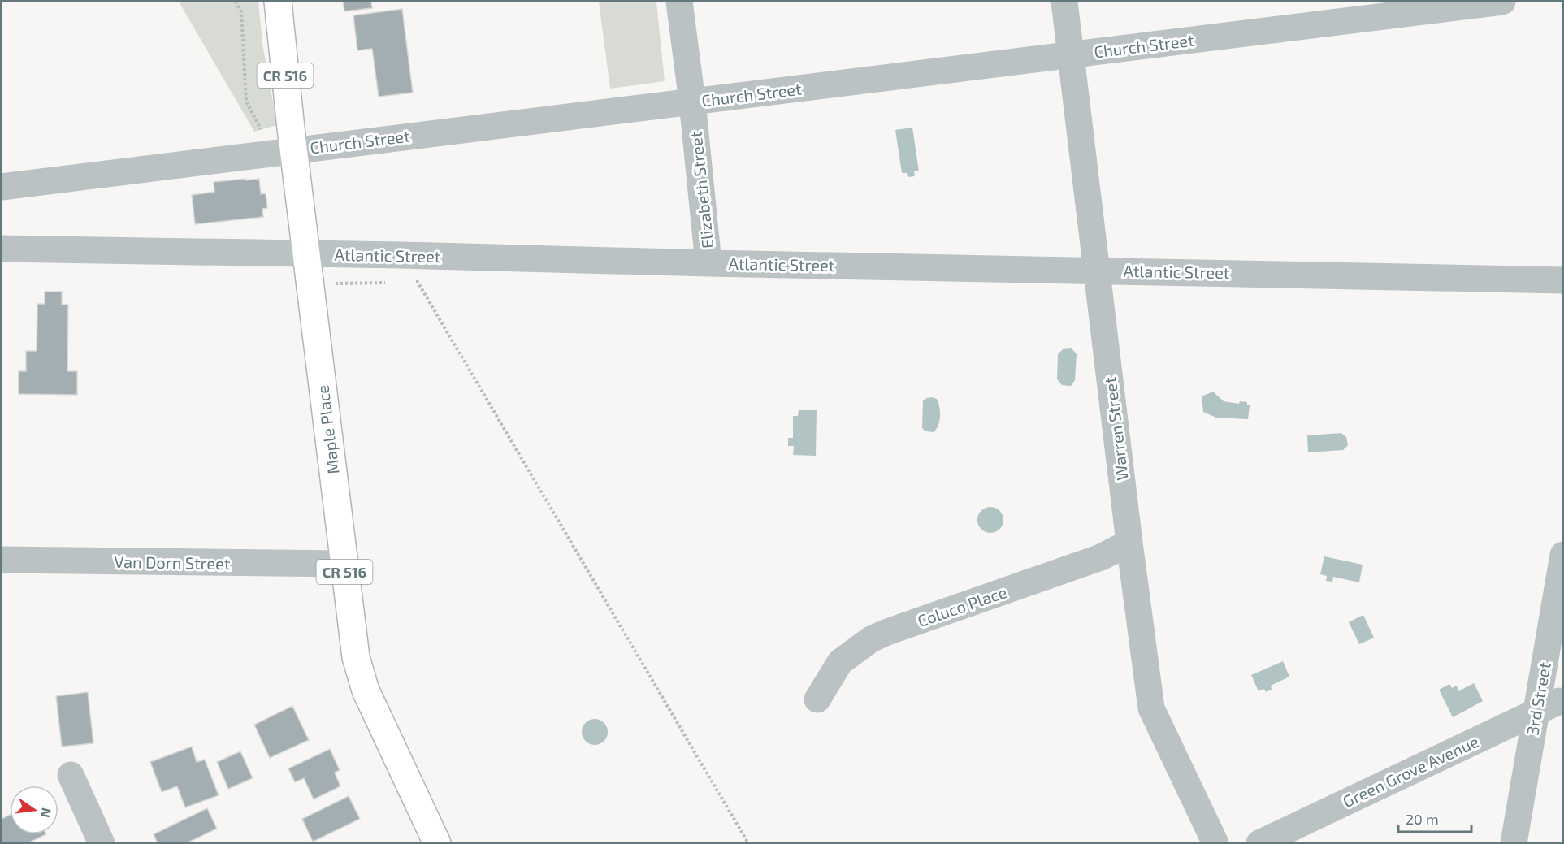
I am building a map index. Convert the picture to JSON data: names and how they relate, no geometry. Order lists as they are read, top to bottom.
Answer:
{
  "streets": {
    "main road": ["CR 516", "Maple Place"],
    "street": [
      "Church Street",
      "Elizabeth Street",
      "Atlantic Street",
      "Warren Street",
      "Van Dorn Street",
      "Coluco Place",
      "3rd Street",
      "Green Grove Avenue"
    ]
  },
  "crossings": [
    ["Church Street", "Elizabeth Street"],
    ["Church Street", "Warren Street"],
    ["Church Street", "Maple Place"],
    ["Elizabeth Street", "Atlantic Street"],
    ["Atlantic Street", "Warren Street"],
    ["Atlantic Street", "Maple Place"],
    ["Warren Street", "Coluco Place"],
    ["Maple Place", "Van Dorn Street"],
    ["3rd Street", "Green Grove Avenue"]
  ],
  "scale_bar": "20 m",
  "north": "right"
}
